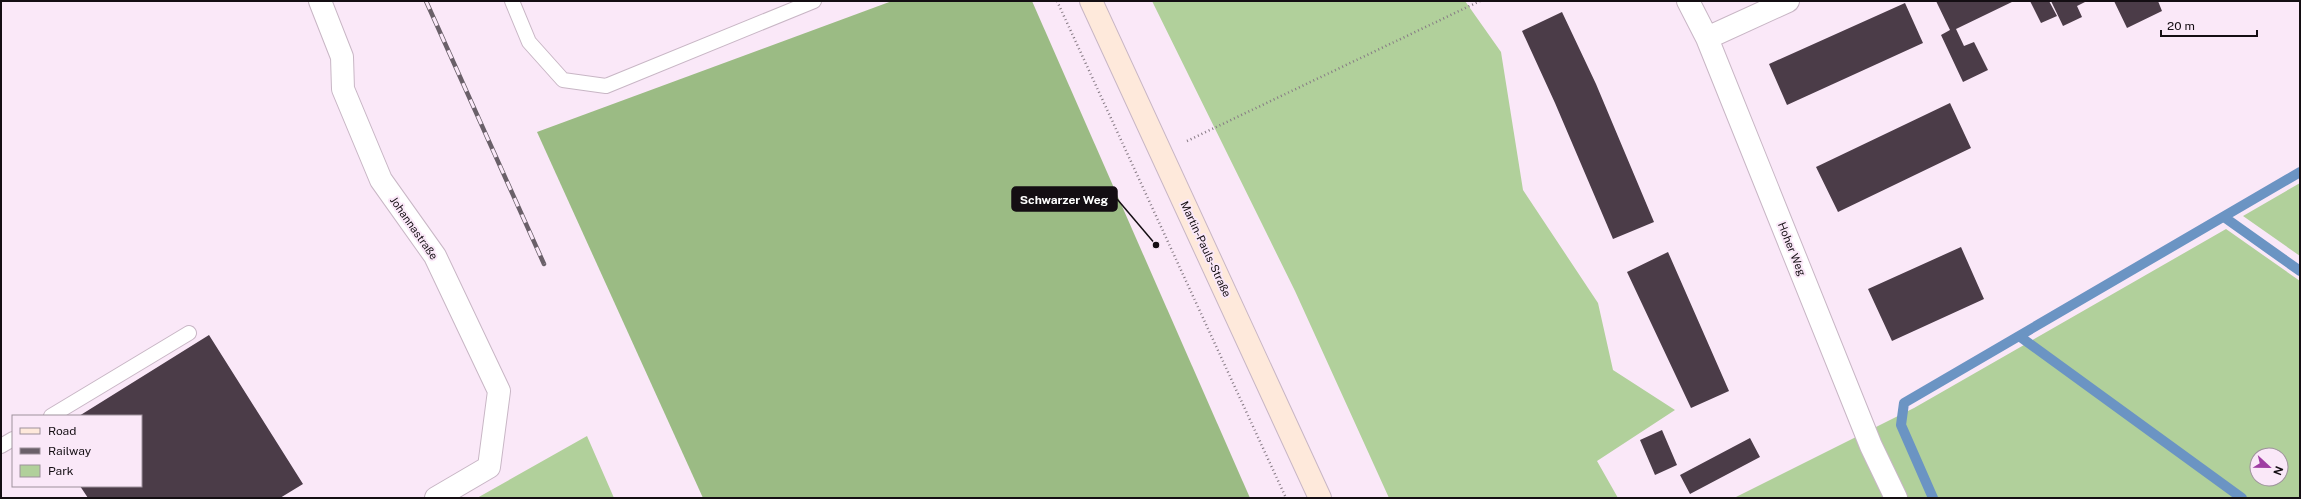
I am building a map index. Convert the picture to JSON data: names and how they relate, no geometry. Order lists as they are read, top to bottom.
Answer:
{
  "streets": {
    "street": ["Johannastraße", "Martin-Pauls-Straße", "Hoher Weg"]
  },
  "places": ["Schwarzer Weg"],
  "legend": ["Road", "Railway", "Park"],
  "scale_bar": "20 m",
  "north": "right"
}
